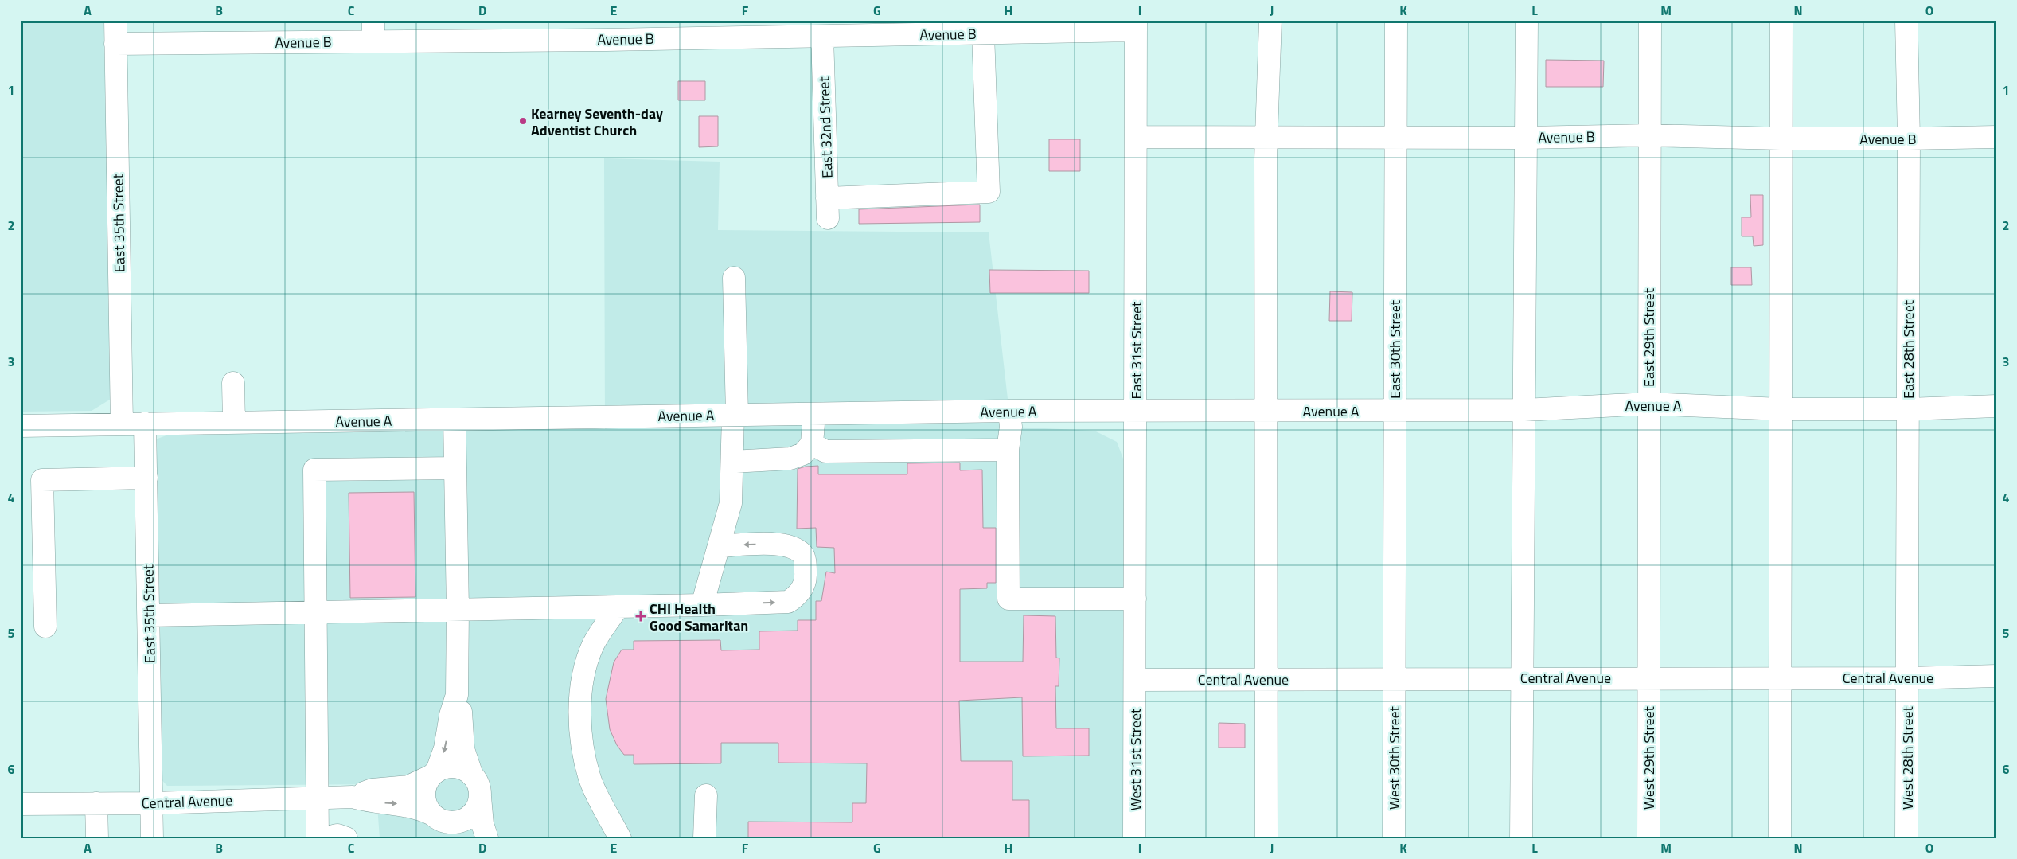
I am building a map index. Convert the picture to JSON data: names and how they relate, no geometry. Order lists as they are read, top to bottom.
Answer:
{
  "streets": {
    "street": [
      "Avenue B",
      "East 32nd Street",
      "East 35th Street",
      "East 29th Street",
      "East 30th Street",
      "East 28th Street",
      "East 31st Street",
      "Avenue A",
      "Central Avenue",
      "West 30th Street",
      "West 29th Street",
      "West 28th Street",
      "West 31st Street"
    ]
  },
  "crossings": [
    ["Avenue B", "East 32nd Street"],
    ["Avenue B", "East 35th Street"],
    ["Avenue B", "East 29th Street"],
    ["Avenue B", "East 30th Street"],
    ["Avenue B", "East 28th Street"],
    ["Avenue B", "East 31st Street"],
    ["East 35th Street", "Avenue A"],
    ["East 35th Street", "Central Avenue"],
    ["East 29th Street", "Avenue A"],
    ["East 29th Street", "Central Avenue"],
    ["East 29th Street", "West 29th Street"],
    ["East 30th Street", "Avenue A"],
    ["East 30th Street", "Central Avenue"],
    ["East 30th Street", "West 30th Street"],
    ["East 28th Street", "Avenue A"],
    ["East 28th Street", "Central Avenue"],
    ["East 28th Street", "West 28th Street"],
    ["East 31st Street", "Avenue A"],
    ["East 31st Street", "Central Avenue"],
    ["East 31st Street", "West 31st Street"],
    ["Central Avenue", "West 30th Street"],
    ["Central Avenue", "West 29th Street"],
    ["Central Avenue", "West 28th Street"],
    ["Central Avenue", "West 31st Street"]
  ],
  "places": {
    "other": ["Kearney Seventh-day Adventist Church"],
    "health": ["CHI Health Good Samaritan"]
  },
  "grid": {
    "columns": [
      "A",
      "B",
      "C",
      "D",
      "E",
      "F",
      "G",
      "H",
      "I",
      "J",
      "K",
      "L",
      "M",
      "N",
      "O"
    ],
    "rows": [
      "1",
      "2",
      "3",
      "4",
      "5",
      "6"
    ]
  }
}
